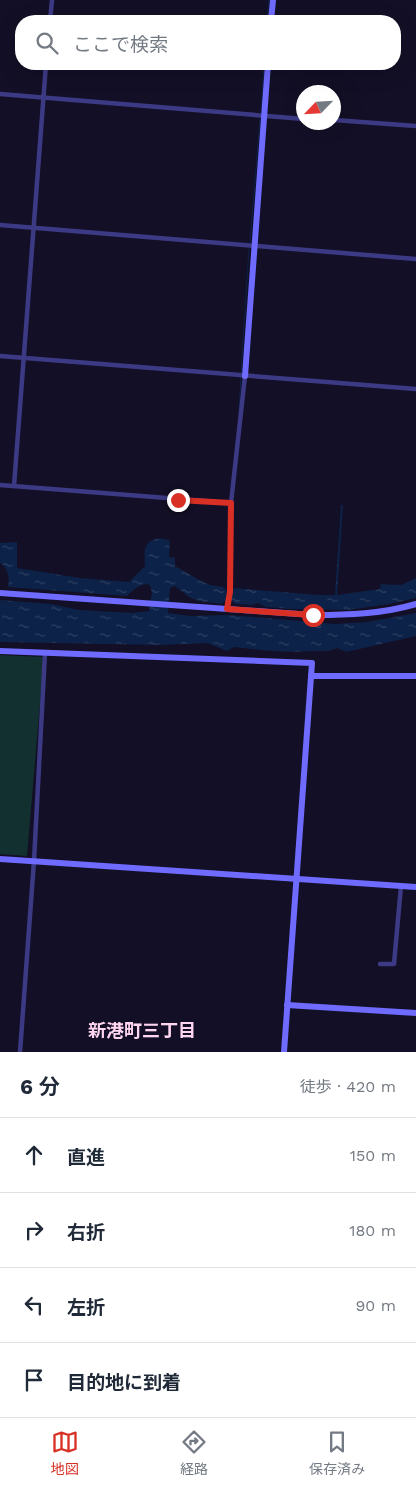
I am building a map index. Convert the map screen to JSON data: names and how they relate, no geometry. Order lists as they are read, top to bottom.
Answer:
{
  "districts": ["新港町三丁目"],
  "north": "bottom left",
  "page": {
    "search": "ここで検索",
    "heading": ["6 分", "徒歩 · 420 m"],
    "list": [
      ["直進", "150 m"],
      ["右折", "180 m"],
      ["左折", "90 m"],
      "目的地に到着"
    ],
    "nav": ["地図", "経路", "保存済み"]
  }
}
